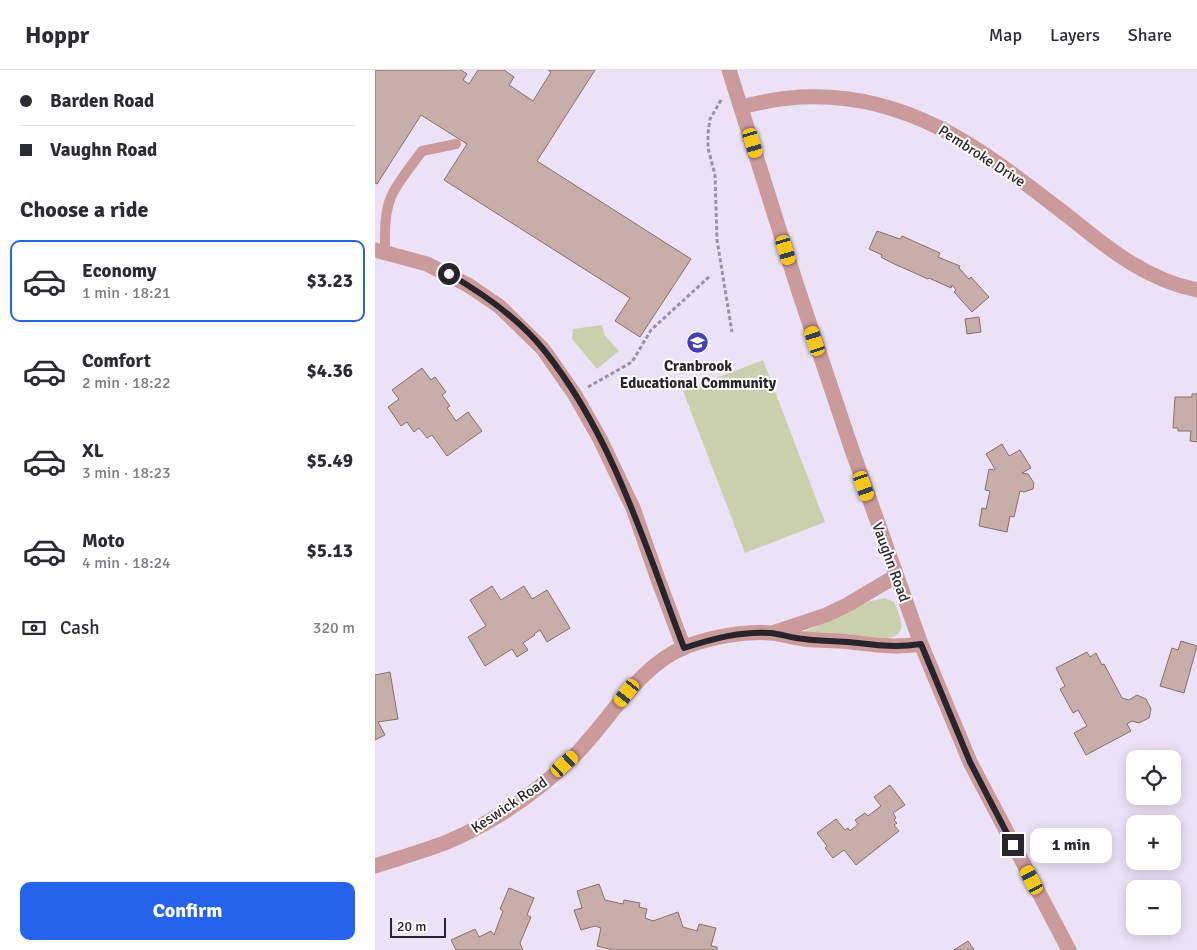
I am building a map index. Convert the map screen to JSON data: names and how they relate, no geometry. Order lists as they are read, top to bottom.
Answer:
{
  "streets": {
    "street": ["Pembroke Drive", "Vaughn Road", "Keswick Road"]
  },
  "crossings": [
    ["Pembroke Drive", "Vaughn Road"],
    ["Vaughn Road", "Keswick Road"]
  ],
  "places": {
    "school or university": ["Cranbrook Educational Community"]
  },
  "scale_bar": "20 m",
  "page": {
    "header": "Hoppr",
    "nav": ["Map", "Layers", "Share"],
    "banner": ["Barden Road", "Vaughn Road"],
    "heading": "Choose a ride",
    "list": [
      {
        "name": "Economy",
        "note": "1 min · 18:21",
        "value": "$3.23"
      },
      {
        "name": "Comfort",
        "note": "2 min · 18:22",
        "value": "$4.36"
      },
      {
        "name": "XL",
        "note": "3 min · 18:23",
        "value": "$5.49"
      },
      {
        "name": "Moto",
        "note": "4 min · 18:24",
        "value": "$5.13"
      }
    ],
    "pay": ["Cash", "320 m"],
    "map_buttons": ["+", "−"],
    "bubble": "1 min",
    "buttons": "Confirm",
    "scale": "20 m"
  }
}
